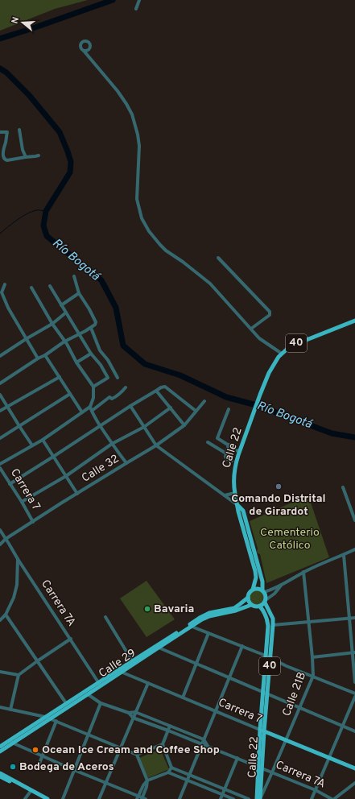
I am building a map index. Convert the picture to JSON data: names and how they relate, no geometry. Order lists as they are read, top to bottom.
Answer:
{
  "streets": {
    "main road": [
      "40",
      "Calle 22",
      "Carrera 7",
      "Calle 29"
    ],
    "street": ["Calle 32", "Carrera 7A", "Calle 21B"]
  },
  "crossings": [
    ["40", "Calle 22"],
    ["40", "Calle 29"],
    ["Calle 22", "Carrera 7"],
    ["Calle 22", "Carrera 7A"],
    ["Calle 22", "Calle 29"],
    ["Calle 22", "Calle 21B"],
    ["Calle 32", "Carrera 7"],
    ["Calle 32", "Carrera 7A"],
    ["Carrera 7", "Calle 29"],
    ["Carrera 7", "Calle 21B"],
    ["Carrera 7A", "Calle 29"],
    ["Carrera 7A", "Calle 21B"]
  ],
  "water": ["Río Bogotá"],
  "parks": ["Cementerio Católico"],
  "places": [
    "Comando Distrital de Girardot",
    "Bavaria",
    "Ocean Ice Cream and Coffee Shop",
    "Bodega de Aceros"
  ],
  "north": "left"
}
